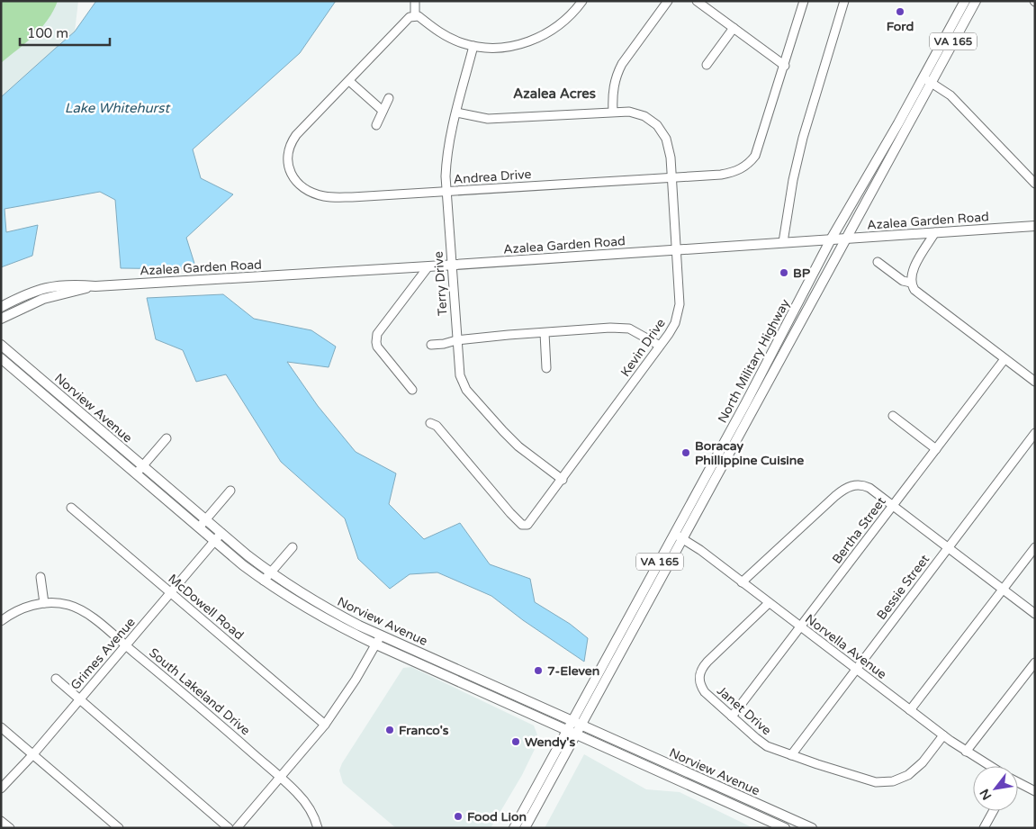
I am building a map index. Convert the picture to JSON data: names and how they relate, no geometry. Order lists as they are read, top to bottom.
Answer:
{
  "streets": {
    "main road": [
      "VA 165",
      "Azalea Garden Road",
      "North Military Highway",
      "Norview Avenue"
    ],
    "street": [
      "Andrea Drive",
      "Terry Drive",
      "Kevin Drive",
      "Bertha Street",
      "Bessie Street",
      "McDowell Road",
      "Norvella Avenue",
      "Grimes Avenue",
      "South Lakeland Drive",
      "Janet Drive"
    ]
  },
  "crossings": [
    ["Andrea Drive", "Terry Drive"],
    ["Andrea Drive", "Kevin Drive"],
    ["Azalea Garden Road", "Terry Drive"],
    ["Azalea Garden Road", "Kevin Drive"],
    ["Azalea Garden Road", "North Military Highway"],
    ["Terry Drive", "Kevin Drive"],
    ["North Military Highway", "Norview Avenue"],
    ["North Military Highway", "Norvella Avenue"],
    ["Norview Avenue", "Grimes Avenue"],
    ["Bertha Street", "Norvella Avenue"],
    ["Bertha Street", "Janet Drive"],
    ["Bessie Street", "Norvella Avenue"],
    ["Bessie Street", "Janet Drive"],
    ["McDowell Road", "Grimes Avenue"],
    ["Norvella Avenue", "Janet Drive"],
    ["Grimes Avenue", "South Lakeland Drive"]
  ],
  "districts": ["Azalea Acres"],
  "water": ["Lake Whitehurst"],
  "places": [
    "Ford",
    "BP",
    "Boracay Phillippine Cuisine",
    "7-Eleven",
    "Franco's",
    "Wendy's",
    "Food Lion"
  ],
  "scale_bar": "100 m",
  "north": "bottom left"
}
